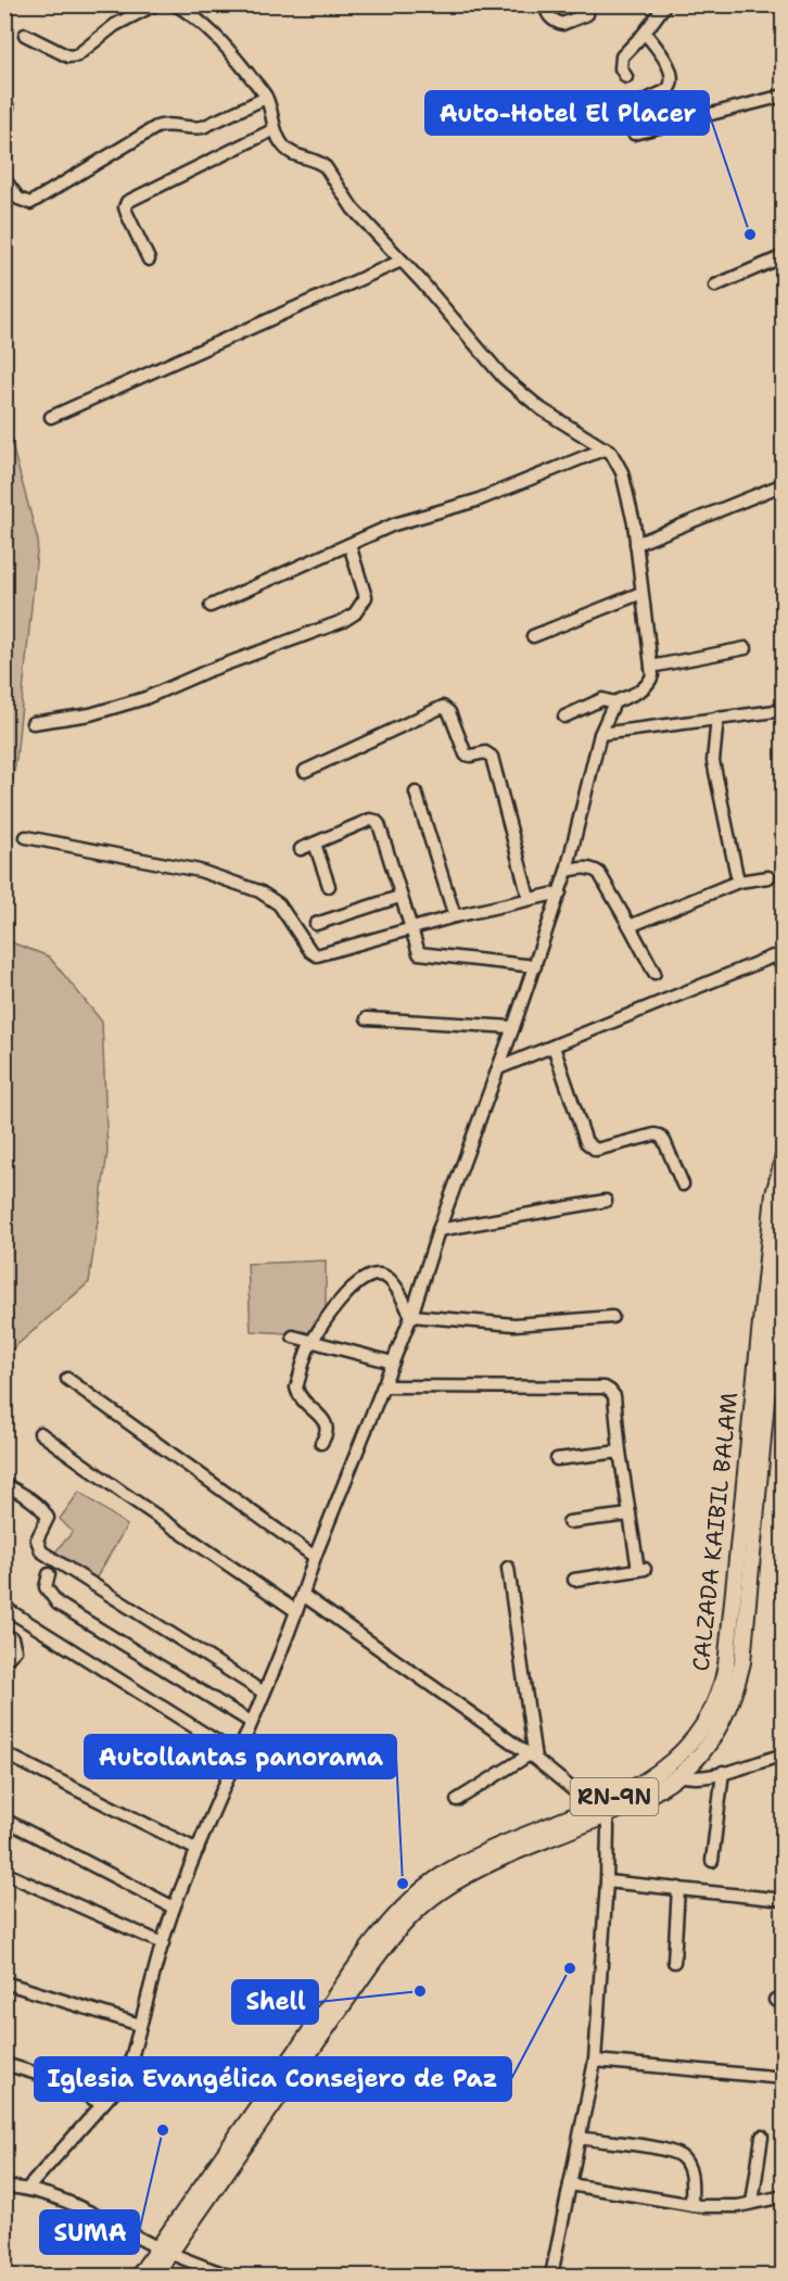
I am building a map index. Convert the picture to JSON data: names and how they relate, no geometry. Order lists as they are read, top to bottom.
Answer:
{
  "streets": {
    "main road": ["CALZADA KAIBIL BALAM", "RN-9N"]
  },
  "places": [
    "Auto-Hotel El Placer",
    "Autollantas panorama",
    "Iglesia Evangélica Consejero de Paz",
    "Shell",
    "SUMA"
  ]
}
